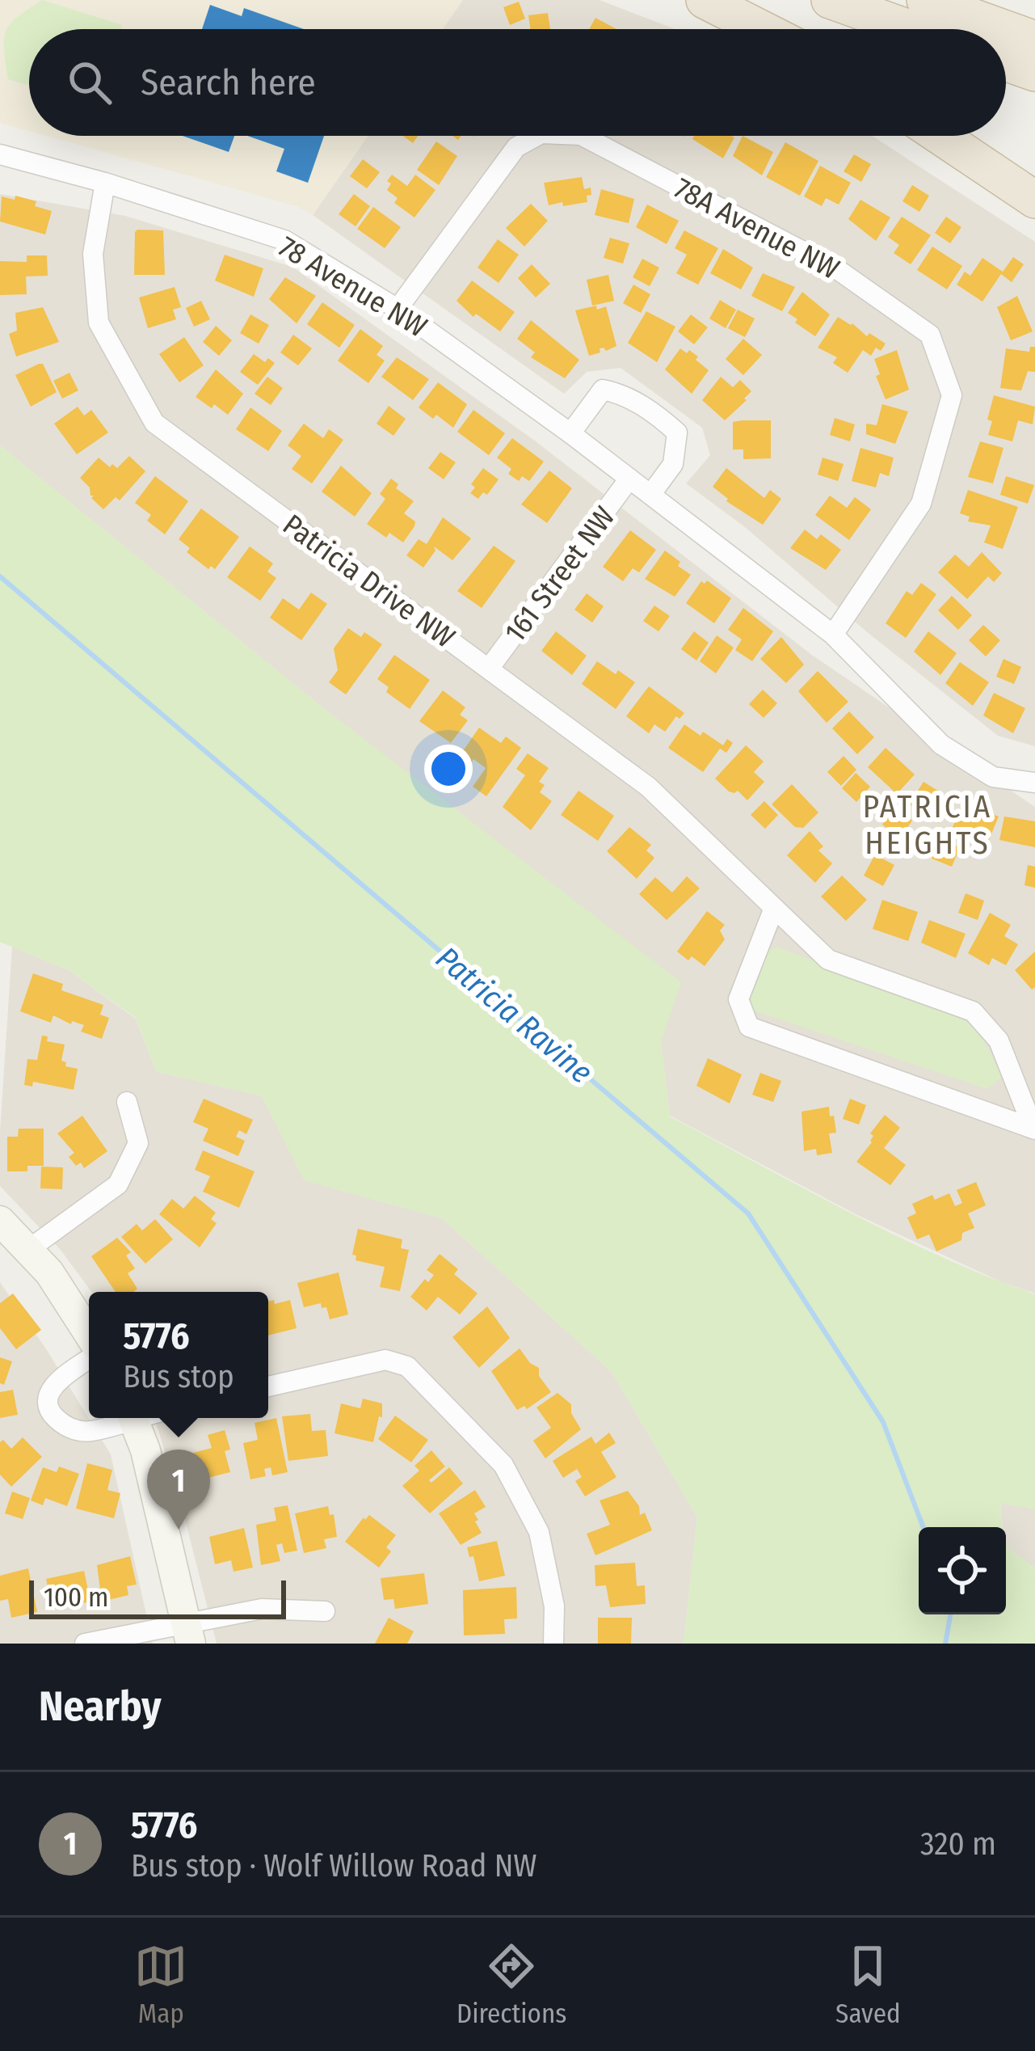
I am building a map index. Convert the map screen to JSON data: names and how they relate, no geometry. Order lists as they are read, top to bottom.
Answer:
{
  "streets": {
    "street": [
      "78A Avenue NW",
      "78 Avenue NW",
      "161 Street NW",
      "Patricia Drive NW"
    ]
  },
  "crossings": [
    ["78A Avenue NW", "78 Avenue NW"],
    ["78 Avenue NW", "161 Street NW"],
    ["78 Avenue NW", "Patricia Drive NW"],
    ["161 Street NW", "Patricia Drive NW"]
  ],
  "districts": ["PATRICIA HEIGHTS"],
  "water": ["Patricia Ravine"],
  "scale_bar": "100 m",
  "page": {
    "search": "Search here",
    "popup": ["5776", "Bus stop"],
    "pins": "1",
    "scale": "100 m",
    "heading": "Nearby",
    "list": [
      {
        "mark": "1",
        "name": "5776",
        "note": "Bus stop · Wolf Willow Road NW",
        "value": "320 m"
      }
    ],
    "nav": ["Map", "Directions", "Saved"]
  }
}
